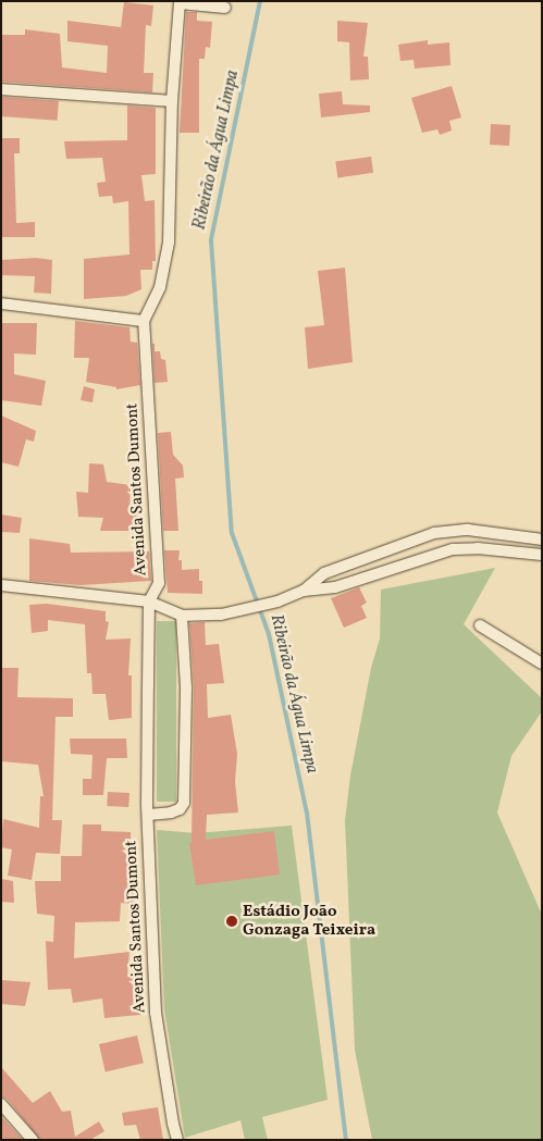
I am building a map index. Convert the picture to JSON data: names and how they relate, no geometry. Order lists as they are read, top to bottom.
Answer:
{
  "streets": {
    "street": ["Avenida Santos Dumont"]
  },
  "water": ["Ribeirão da Água Limpa"],
  "places": ["Estádio João Gonzaga Teixeira"]
}
